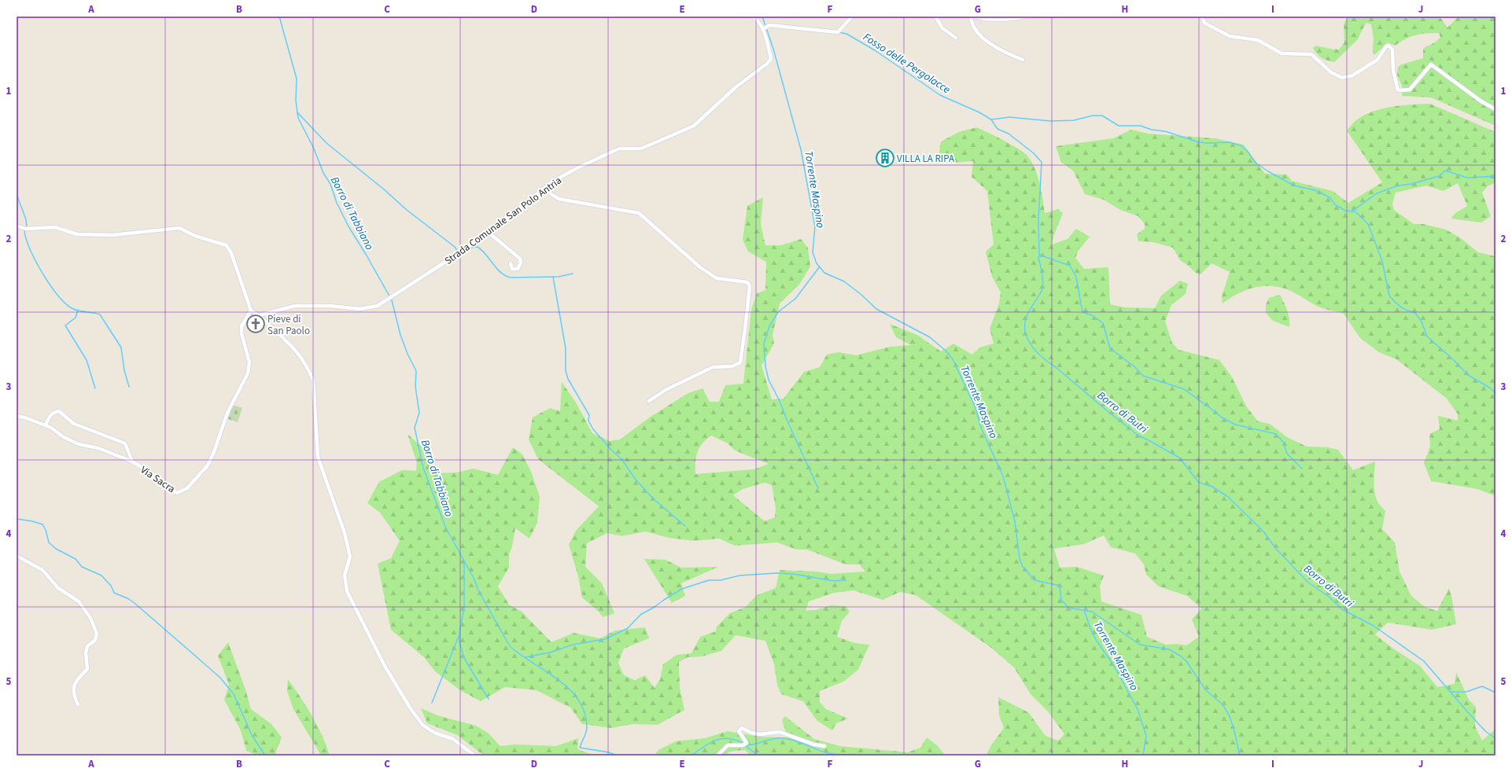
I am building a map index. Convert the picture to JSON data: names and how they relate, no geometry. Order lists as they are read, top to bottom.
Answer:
{
  "streets": {
    "street": ["Strada Comunale San Polo Antria", "Via Sacra"]
  },
  "water": [
    "Fosso delle Pergolacce",
    "Torrente Maspino",
    "Borro di Tabbiano",
    "Borro di Butri"
  ],
  "places": {
    "building": ["VILLA LA RIPA"],
    "church": ["Pieve di San Paolo"]
  },
  "grid": {
    "columns": [
      "A",
      "B",
      "C",
      "D",
      "E",
      "F",
      "G",
      "H",
      "I",
      "J"
    ],
    "rows": [
      "1",
      "2",
      "3",
      "4",
      "5"
    ]
  }
}
